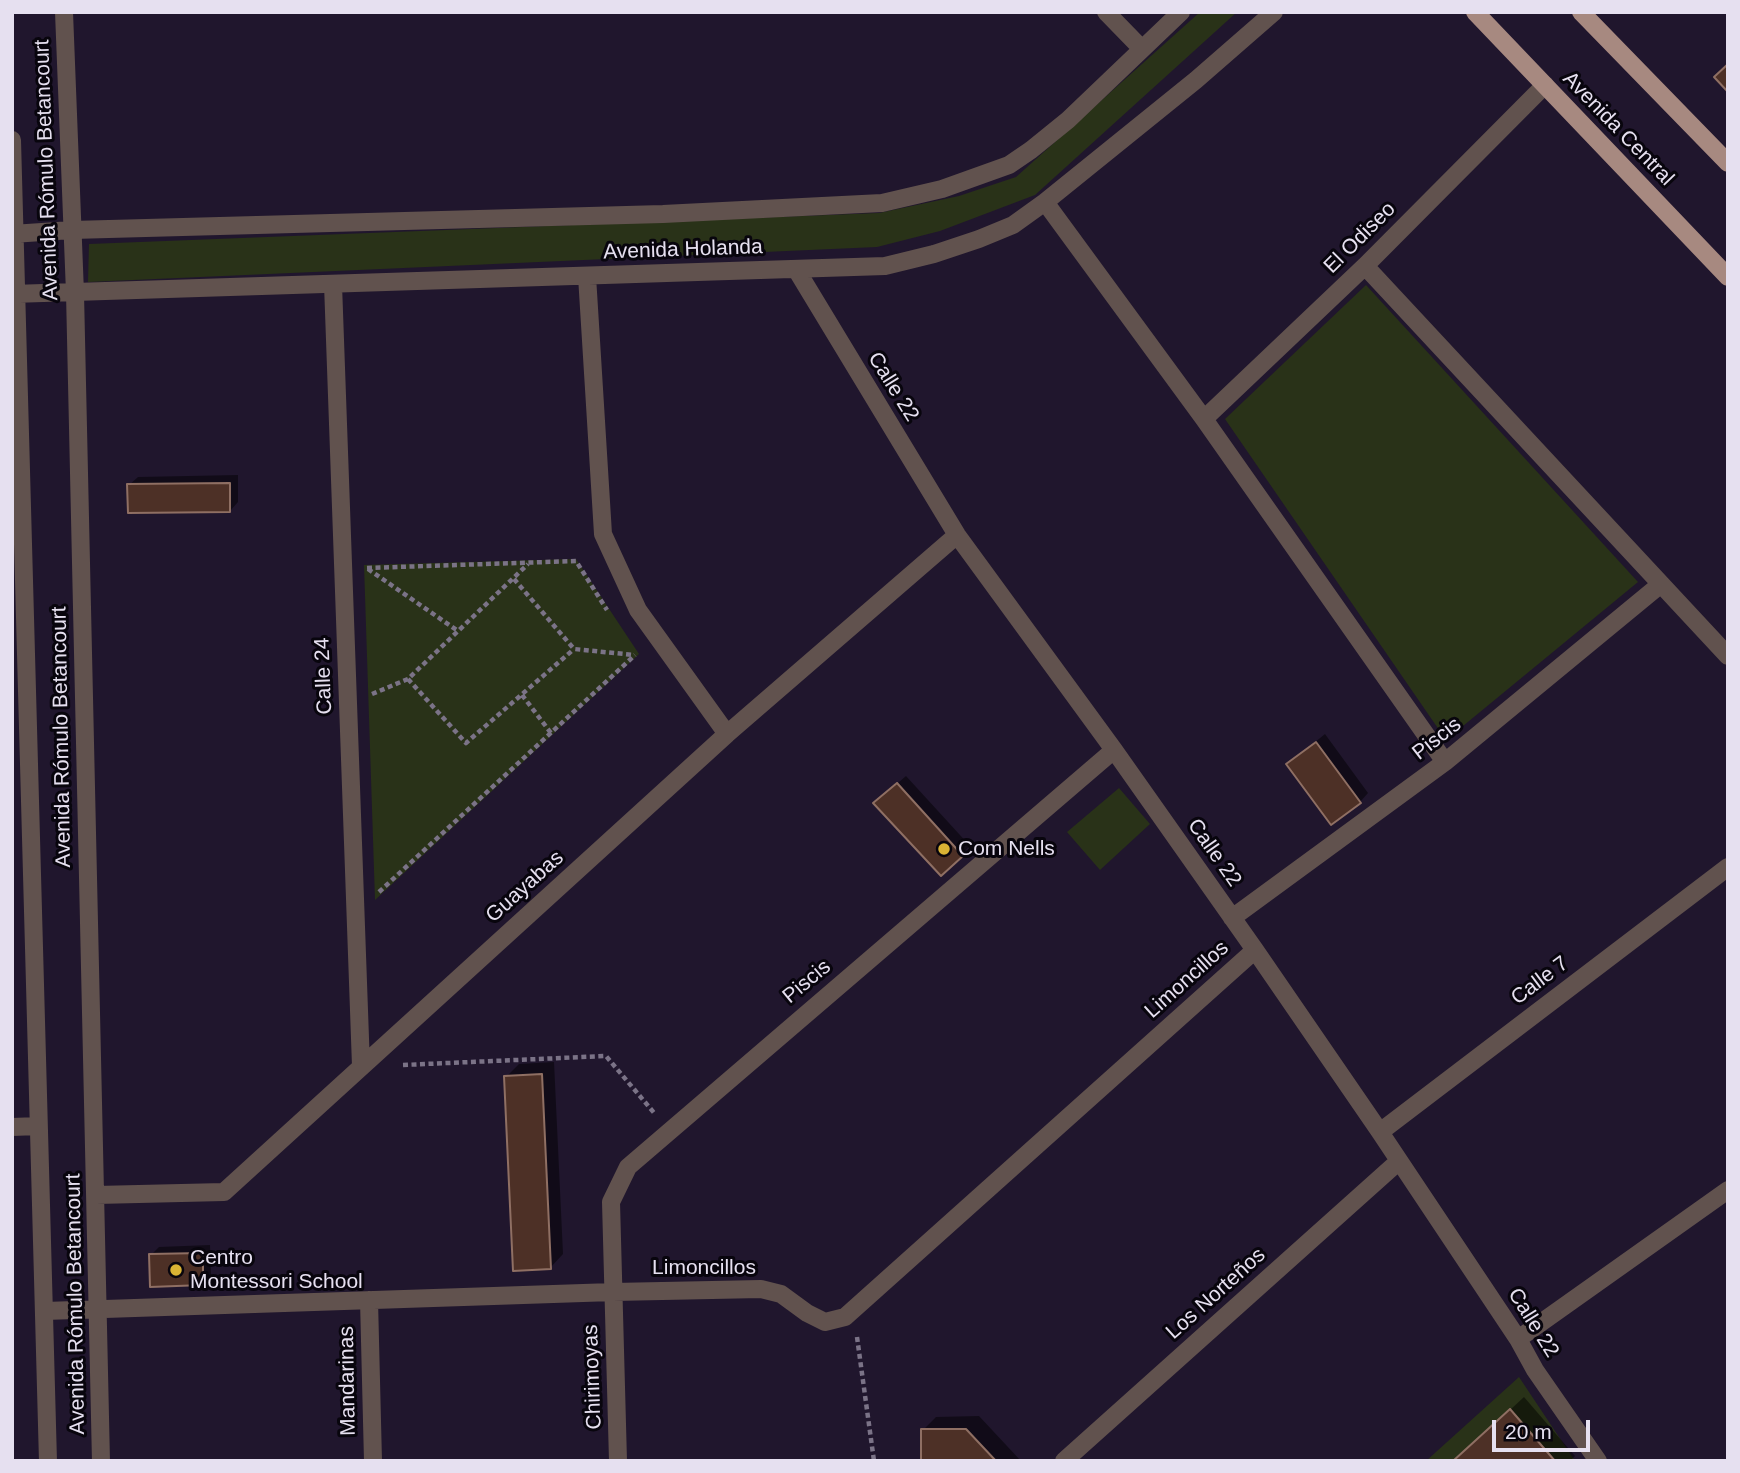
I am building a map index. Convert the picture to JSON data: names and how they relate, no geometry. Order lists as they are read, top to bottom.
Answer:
{
  "streets": {
    "main road": ["Avenida Central"],
    "street": [
      "Avenida Rómulo Betancourt",
      "El Odiseo",
      "Avenida Holanda",
      "Calle 22",
      "Calle 24",
      "Piscis",
      "Guayabas",
      "Limoncillos",
      "Calle 7",
      "Los Norteños",
      "Chirimoyas",
      "Mandarinas"
    ]
  },
  "crossings": [
    ["Avenida Central", "El Odiseo"],
    ["Avenida Rómulo Betancourt", "Avenida Holanda"],
    ["Avenida Rómulo Betancourt", "Guayabas"],
    ["Avenida Rómulo Betancourt", "Limoncillos"],
    ["Avenida Holanda", "Calle 22"],
    ["Avenida Holanda", "Calle 24"],
    ["Calle 22", "Piscis"],
    ["Calle 22", "Guayabas"],
    ["Calle 22", "Limoncillos"],
    ["Calle 22", "Calle 7"],
    ["Calle 22", "Los Norteños"],
    ["Calle 24", "Guayabas"],
    ["Piscis", "Limoncillos"],
    ["Piscis", "Chirimoyas"],
    ["Limoncillos", "Chirimoyas"],
    ["Limoncillos", "Mandarinas"]
  ],
  "places": ["Com Nells", "Centro Montessori School"],
  "scale_bar": "20 m"
}
